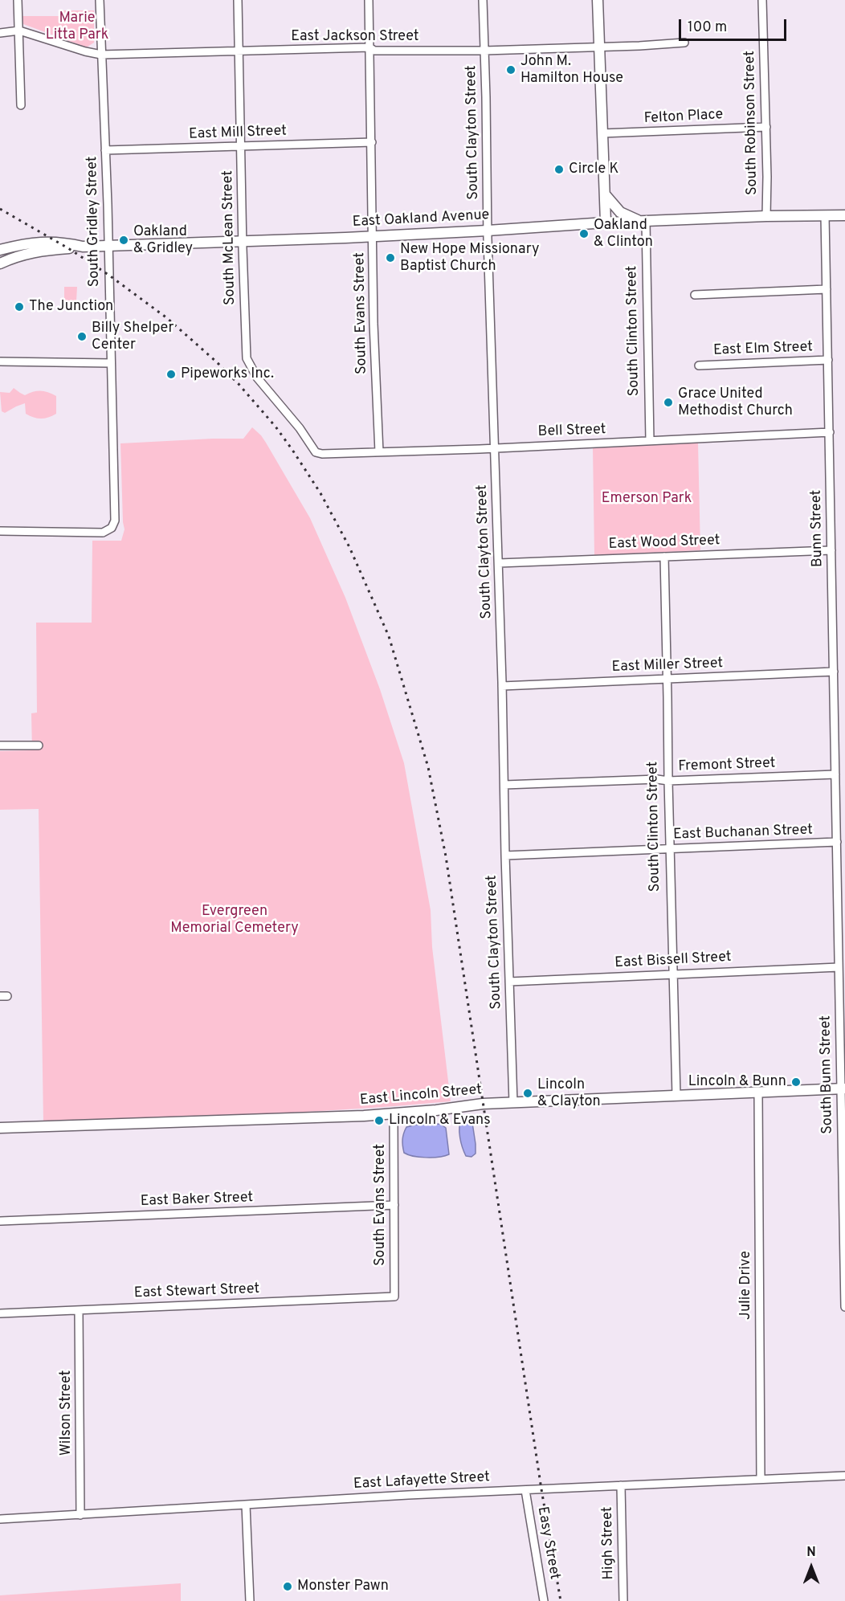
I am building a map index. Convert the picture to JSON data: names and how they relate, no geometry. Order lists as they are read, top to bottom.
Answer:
{
  "streets": {
    "main road": ["East Oakland Avenue", "East Lincoln Street"],
    "street": [
      "East Jackson Street",
      "Felton Place",
      "South Robinson Street",
      "South Clayton Street",
      "East Mill Street",
      "South Gridley Street",
      "South McLean Street",
      "South Evans Street",
      "South Clinton Street",
      "East Elm Street",
      "Bell Street",
      "Bunn Street",
      "East Wood Street",
      "East Miller Street",
      "Fremont Street",
      "East Buchanan Street",
      "East Bissell Street",
      "South Bunn Street",
      "East Baker Street",
      "Julie Drive",
      "East Stewart Street",
      "Wilson Street",
      "East Lafayette Street",
      "Easy Street",
      "High Street"
    ]
  },
  "crossings": [
    ["East Jackson Street", "South Clayton Street"],
    ["East Jackson Street", "South Gridley Street"],
    ["East Jackson Street", "South McLean Street"],
    ["East Jackson Street", "South Evans Street"],
    ["Felton Place", "South Robinson Street"],
    ["South Robinson Street", "East Oakland Avenue"],
    ["South Clayton Street", "East Oakland Avenue"],
    ["South Clayton Street", "Bell Street"],
    ["South Clayton Street", "East Wood Street"],
    ["South Clayton Street", "East Miller Street"],
    ["South Clayton Street", "Fremont Street"],
    ["South Clayton Street", "East Buchanan Street"],
    ["South Clayton Street", "East Bissell Street"],
    ["South Clayton Street", "East Lincoln Street"],
    ["East Mill Street", "South Gridley Street"],
    ["East Mill Street", "South McLean Street"],
    ["East Mill Street", "South Evans Street"],
    ["East Oakland Avenue", "South Gridley Street"],
    ["East Oakland Avenue", "South McLean Street"],
    ["East Oakland Avenue", "South Evans Street"],
    ["East Oakland Avenue", "South Clinton Street"],
    ["East Oakland Avenue", "Bunn Street"],
    ["South McLean Street", "Bell Street"],
    ["South Evans Street", "Bell Street"],
    ["South Evans Street", "East Lincoln Street"],
    ["South Evans Street", "East Baker Street"],
    ["South Evans Street", "East Stewart Street"],
    ["South Clinton Street", "Bell Street"],
    ["South Clinton Street", "East Wood Street"],
    ["South Clinton Street", "East Miller Street"],
    ["South Clinton Street", "Fremont Street"],
    ["South Clinton Street", "East Buchanan Street"],
    ["South Clinton Street", "East Bissell Street"],
    ["South Clinton Street", "East Lincoln Street"],
    ["East Elm Street", "Bunn Street"],
    ["Bell Street", "Bunn Street"],
    ["Bunn Street", "East Wood Street"],
    ["Bunn Street", "East Miller Street"],
    ["Bunn Street", "Fremont Street"],
    ["Bunn Street", "East Buchanan Street"],
    ["Bunn Street", "South Bunn Street"],
    ["East Buchanan Street", "South Bunn Street"],
    ["East Bissell Street", "South Bunn Street"],
    ["South Bunn Street", "East Lincoln Street"],
    ["East Lincoln Street", "Julie Drive"],
    ["Julie Drive", "East Lafayette Street"],
    ["East Stewart Street", "Wilson Street"],
    ["Wilson Street", "East Lafayette Street"],
    ["East Lafayette Street", "Easy Street"],
    ["East Lafayette Street", "High Street"]
  ],
  "parks": ["Marie Litta Park", "Emerson Park", "Evergreen Memorial Cemetery"],
  "places": [
    "John M. Hamilton House",
    "Circle K",
    "Oakland & Clinton",
    "Oakland & Gridley",
    "New Hope Missionary Baptist Church",
    "The Junction",
    "Billy Shelper Center",
    "Pipeworks Inc.",
    "Grace United Methodist Church",
    "Lincoln & Bunn",
    "Lincoln & Clayton",
    "Lincoln & Evans",
    "Monster Pawn"
  ],
  "scale_bar": "100 m",
  "north": "top"
}
